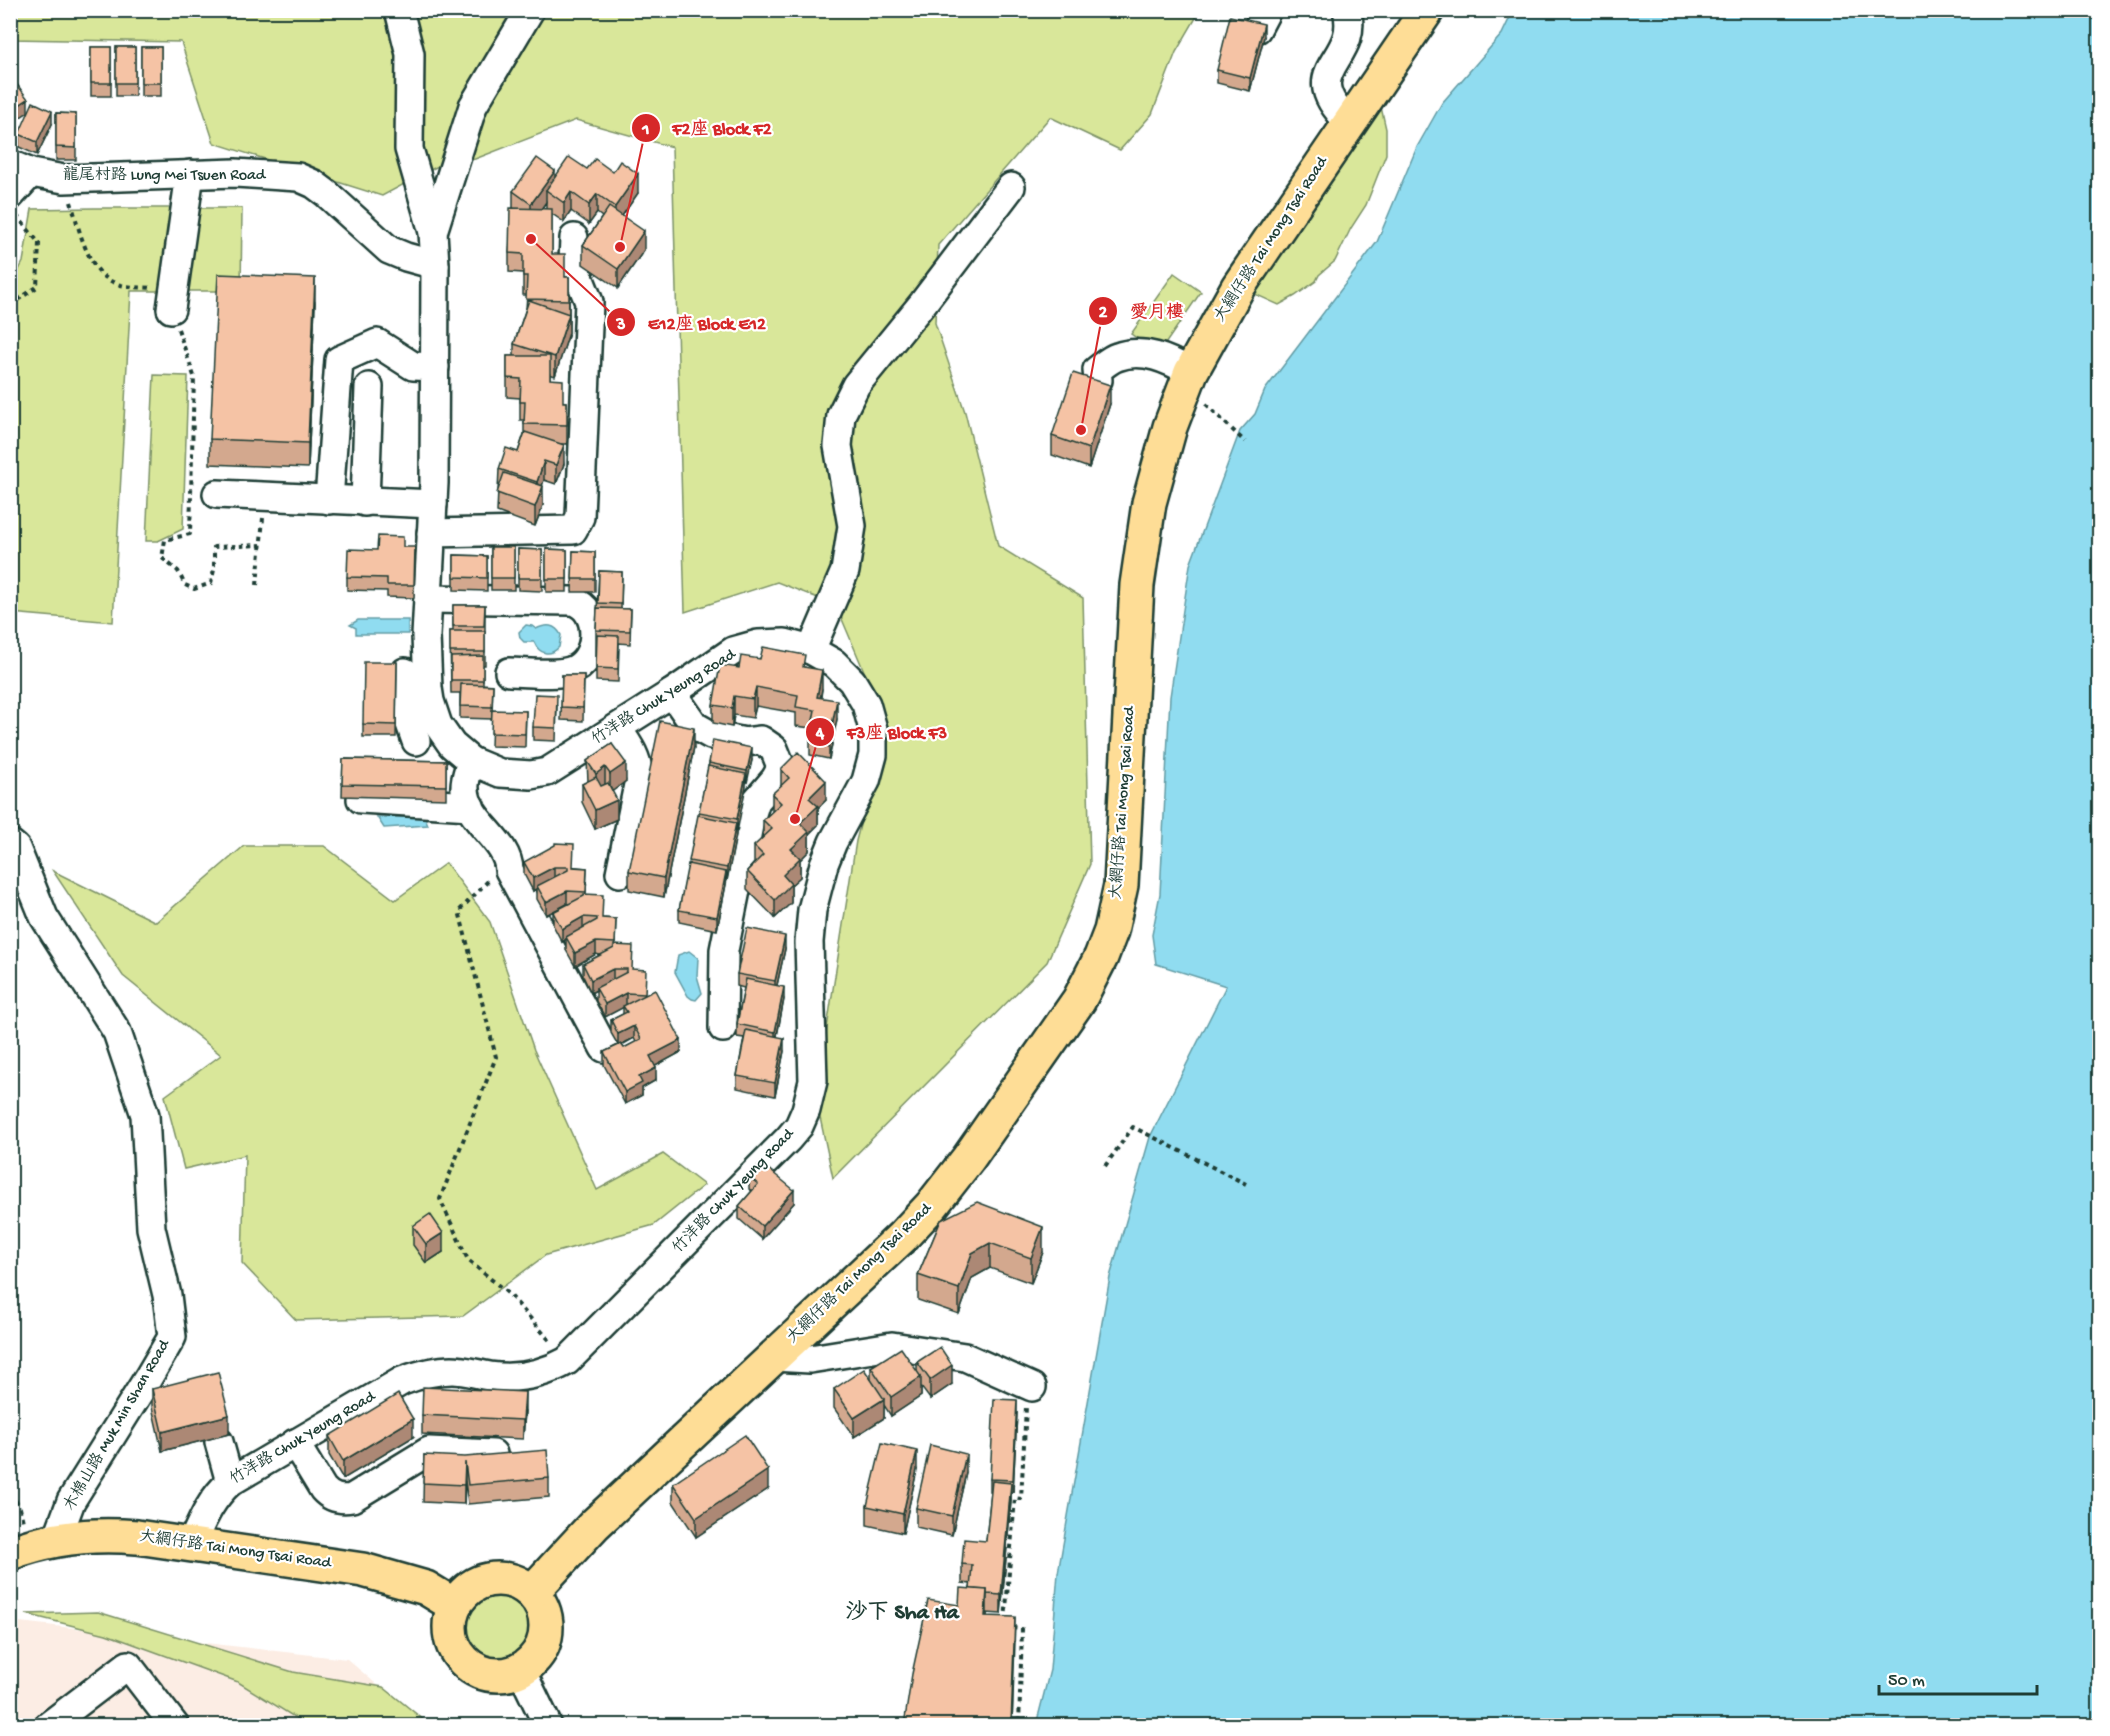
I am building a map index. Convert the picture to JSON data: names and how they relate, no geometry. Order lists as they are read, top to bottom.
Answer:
{
  "streets": {
    "main road": ["大網仔路 Tai Mong Tsai Road"],
    "street": ["龍尾村路 Lung Mei Tsuen Road", "竹洋路 Chuk Yeung Road", "木棉山路 Muk Min Shan Road"]
  },
  "crossings": [
    ["龍尾村路 Lung Mei Tsuen Road", "竹洋路 Chuk Yeung Road"],
    ["大網仔路 Tai Mong Tsai Road", "竹洋路 Chuk Yeung Road"],
    ["大網仔路 Tai Mong Tsai Road", "木棉山路 Muk Min Shan Road"]
  ],
  "districts": ["沙下 Sha Ha"],
  "places": [
    "E12座 Block E12",
    "F2座 Block F2",
    "愛月樓",
    "F3座 Block F3"
  ],
  "scale_bar": "50 m"
}
